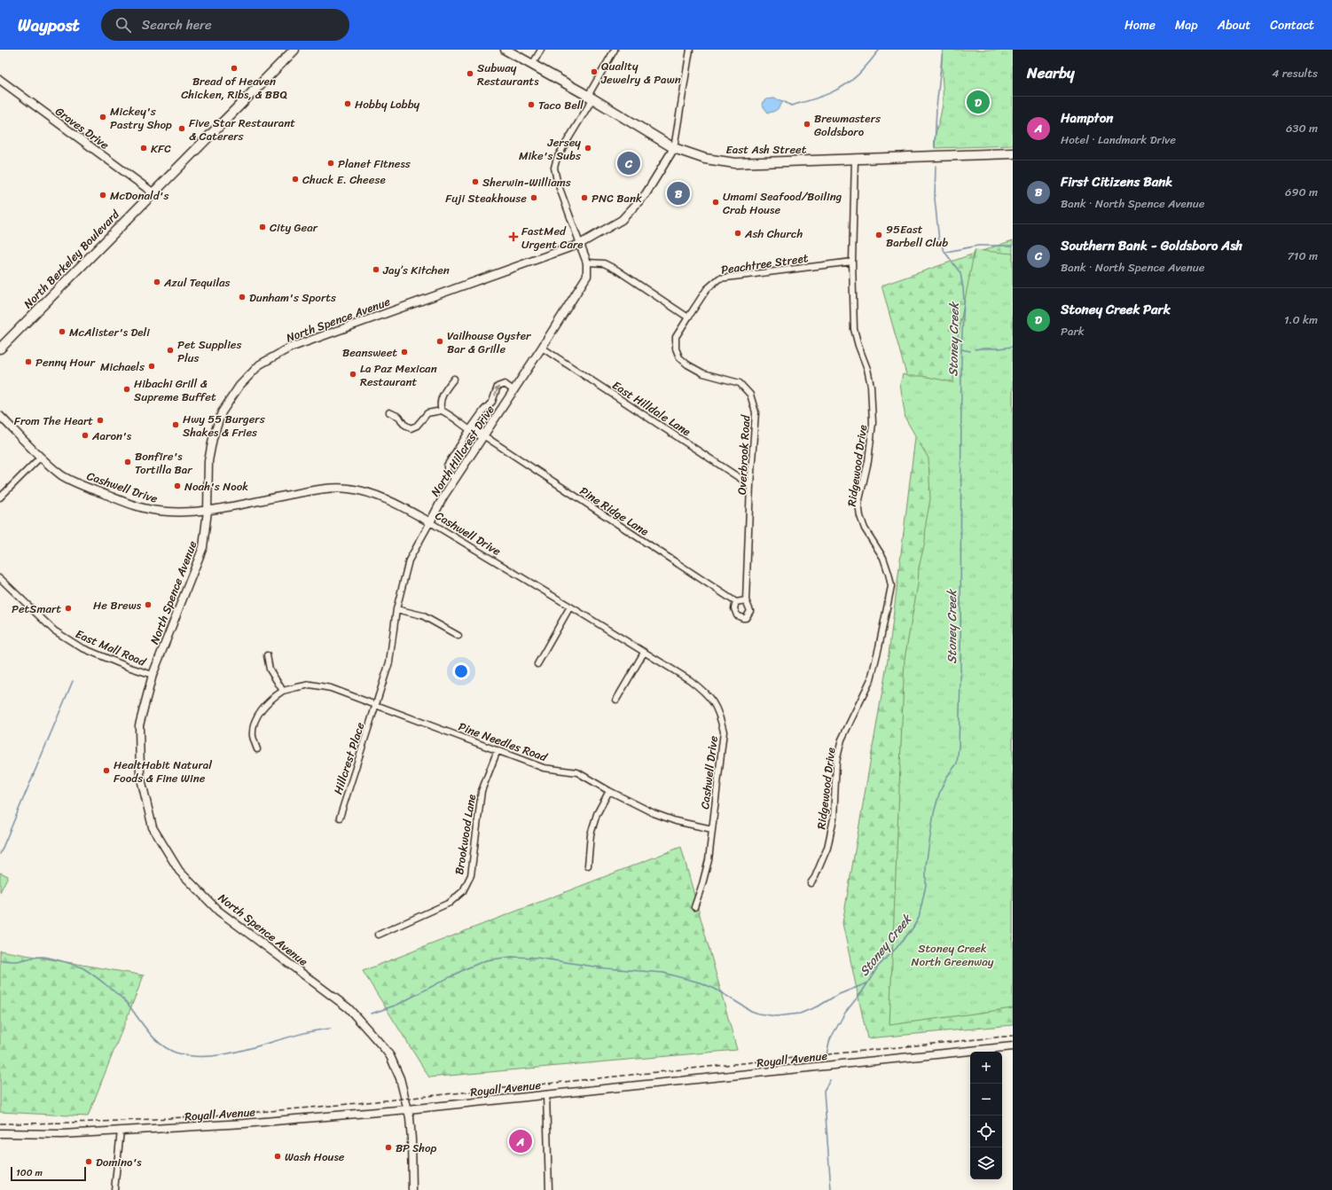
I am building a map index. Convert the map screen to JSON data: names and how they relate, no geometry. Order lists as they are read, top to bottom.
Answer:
{
  "streets": {
    "main road": ["East Ash Street", "North Berkeley Boulevard"],
    "street": [
      "Graves Drive",
      "Peachtree Street",
      "North Spence Avenue",
      "East Hilldale Lane",
      "North Hillcrest Drive",
      "Overbrook Road",
      "Ridgewood Drive",
      "Cashwell Drive",
      "Pine Ridge Lane",
      "East Mall Road",
      "Pine Needles Road",
      "Hillcrest Place",
      "Brookwood Lane",
      "Royall Avenue"
    ]
  },
  "crossings": [
    ["Graves Drive", "North Berkeley Boulevard"],
    ["East Ash Street", "North Spence Avenue"],
    ["East Ash Street", "Ridgewood Drive"],
    ["Peachtree Street", "Overbrook Road"],
    ["Peachtree Street", "Ridgewood Drive"],
    ["North Spence Avenue", "North Hillcrest Drive"],
    ["North Spence Avenue", "Cashwell Drive"],
    ["North Spence Avenue", "East Mall Road"],
    ["North Spence Avenue", "Royall Avenue"],
    ["East Hilldale Lane", "North Hillcrest Drive"],
    ["East Hilldale Lane", "Overbrook Road"],
    ["North Hillcrest Drive", "Cashwell Drive"],
    ["North Hillcrest Drive", "Pine Ridge Lane"],
    ["North Hillcrest Drive", "Pine Needles Road"],
    ["North Hillcrest Drive", "Hillcrest Place"],
    ["Overbrook Road", "Pine Ridge Lane"],
    ["Cashwell Drive", "Pine Needles Road"],
    ["Pine Needles Road", "Hillcrest Place"],
    ["Pine Needles Road", "Brookwood Lane"]
  ],
  "water": ["Stoney Creek"],
  "parks": ["Stoney Creek North Greenway"],
  "places": {
    "other": [
      "Bread of Heaven Chicken, Ribs, & BBQ",
      "Quality Jewelry & Pawn",
      "Subway Restaurants",
      "Hobby Lobby",
      "Taco Bell",
      "Mickey's Pastry Shop",
      "Brewmasters Goldsboro",
      "Five Star Restaurant & Caterers",
      "KFC",
      "Jersey Mike's Subs",
      "Planet Fitness",
      "Chuck E. Cheese",
      "Sherwin-Williams",
      "McDonald's",
      "Fuji Steakhouse",
      "PNC Bank",
      "Umami Seafood/Boiling Crab House",
      "City Gear",
      "Ash Church",
      "95East Barbell Club",
      "Jay’s Kitchen",
      "Azul Tequilas",
      "Dunham's Sports",
      "McAlister's Deli",
      "Vailhouse Oyster Bar & Grille",
      "Pet Supplies Plus",
      "Beansweet",
      "Penny Hour",
      "Michaels",
      "La Paz Mexican Restaurant",
      "Hibachi Grill & Supreme Buffet",
      "From The Heart",
      "Hwy 55 Burgers Shakes & Fries",
      "Aaron's",
      "Bonfire's Tortilla Bar",
      "Noah's Nook",
      "He Brews",
      "PetSmart",
      "HealtHabit Natural Foods & Fine Wine",
      "BP Shop",
      "Wash House",
      "Domino's"
    ],
    "health": ["FastMed Urgent Care"]
  },
  "scale_bar": "100 m",
  "page": {
    "header": "Waypost",
    "search": "Search here",
    "nav": [
      "Home",
      "Map",
      "About",
      "Contact"
    ],
    "heading": ["Nearby", "4 results"],
    "pins": [
      "D",
      "C",
      "B",
      "A"
    ],
    "list": [
      {
        "mark": "A",
        "name": "Hampton",
        "note": "Hotel · Landmark Drive",
        "value": "630 m"
      },
      {
        "mark": "B",
        "name": "First Citizens Bank",
        "note": "Bank · North Spence Avenue",
        "value": "690 m"
      },
      {
        "mark": "C",
        "name": "Southern Bank - Goldsboro Ash",
        "note": "Bank · North Spence Avenue",
        "value": "710 m"
      },
      {
        "mark": "D",
        "name": "Stoney Creek Park",
        "note": "Park",
        "value": "1.0 km"
      }
    ],
    "map_buttons": ["+", "−"],
    "scale": "100 m"
  }
}
